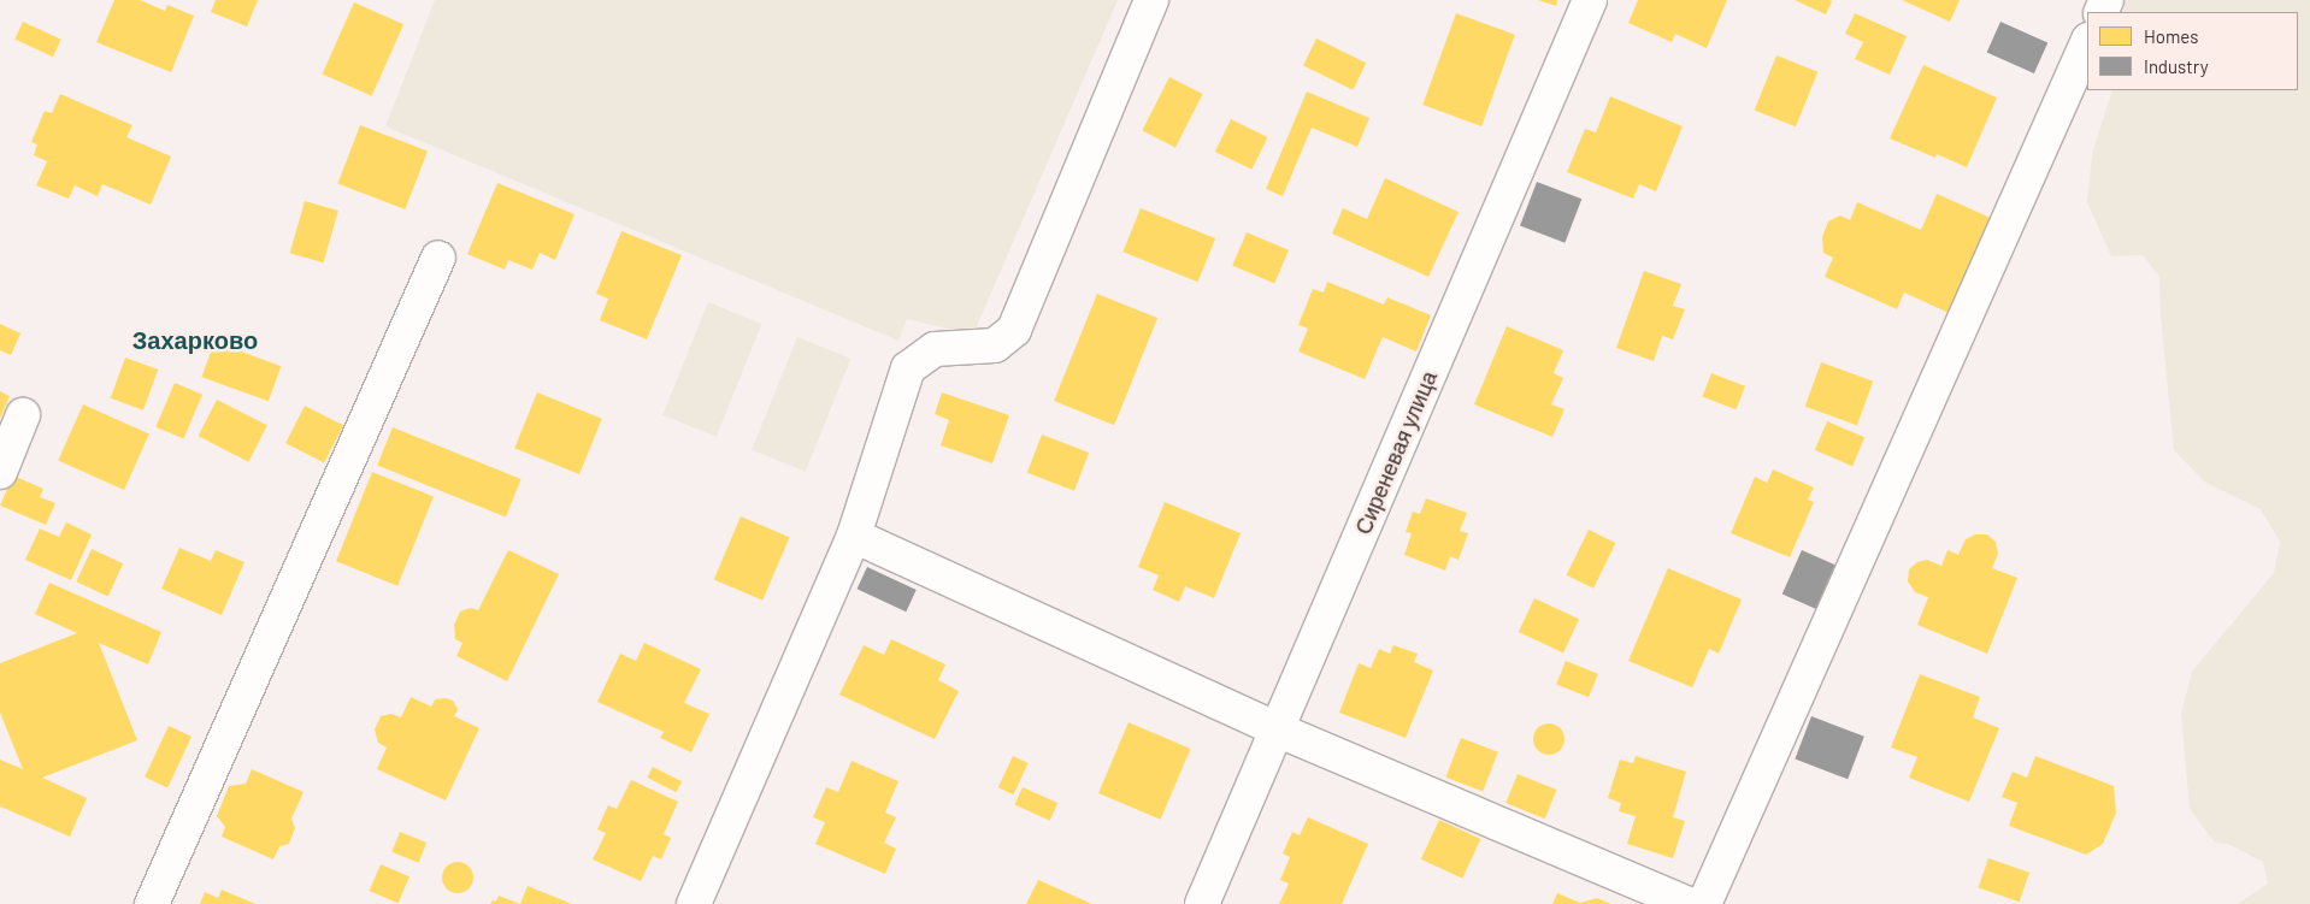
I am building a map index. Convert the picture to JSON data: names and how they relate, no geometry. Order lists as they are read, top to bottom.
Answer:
{
  "streets": {
    "street": ["Сиреневая улица"]
  },
  "districts": ["Захарково"],
  "legend": ["Homes", "Industry"]
}
